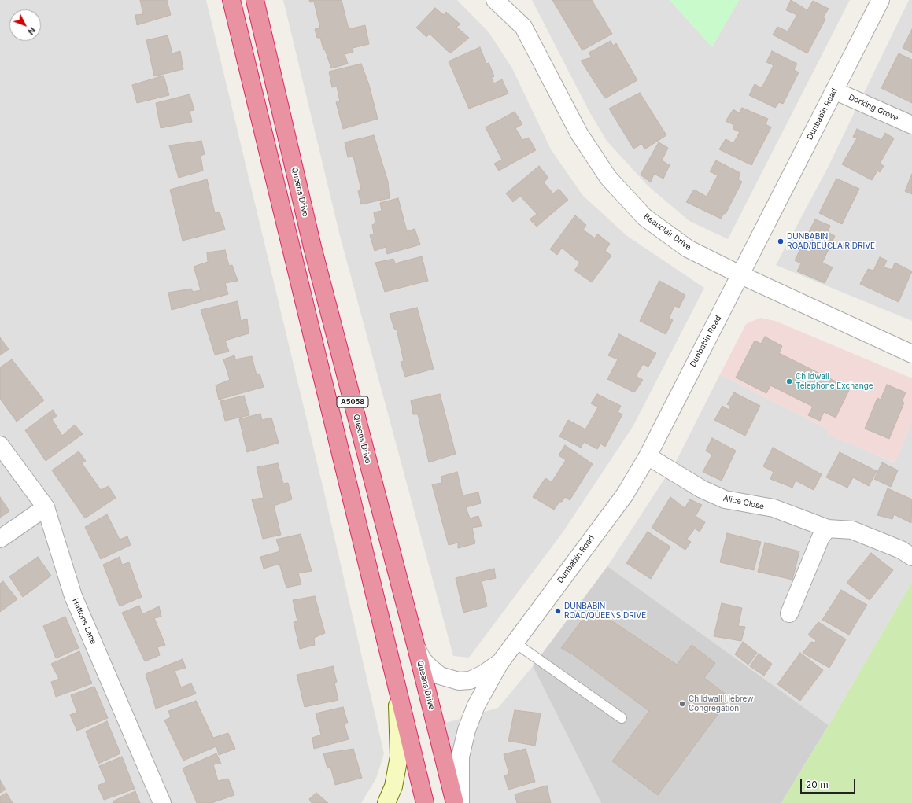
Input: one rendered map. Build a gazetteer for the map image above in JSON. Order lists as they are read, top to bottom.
{
  "streets": {
    "highway": ["Queens Drive", "A5058"],
    "street": [
      "Dorking Grove",
      "Dunbabin Road",
      "Beauclair Drive",
      "Alice Close",
      "Hattons Lane"
    ]
  },
  "crossings": [
    ["Dorking Grove", "Dunbabin Road"],
    ["Dunbabin Road", "Queens Drive"],
    ["Dunbabin Road", "Beauclair Drive"],
    ["Dunbabin Road", "Alice Close"]
  ],
  "places": [
    "DUNBABIN ROAD/BEUCLAIR DRIVE",
    "Childwall Telephone Exchange",
    "DUNBABIN ROAD/QUEENS DRIVE",
    "Childwall Hebrew Congregation"
  ],
  "scale_bar": "20 m",
  "north": "bottom right"
}
